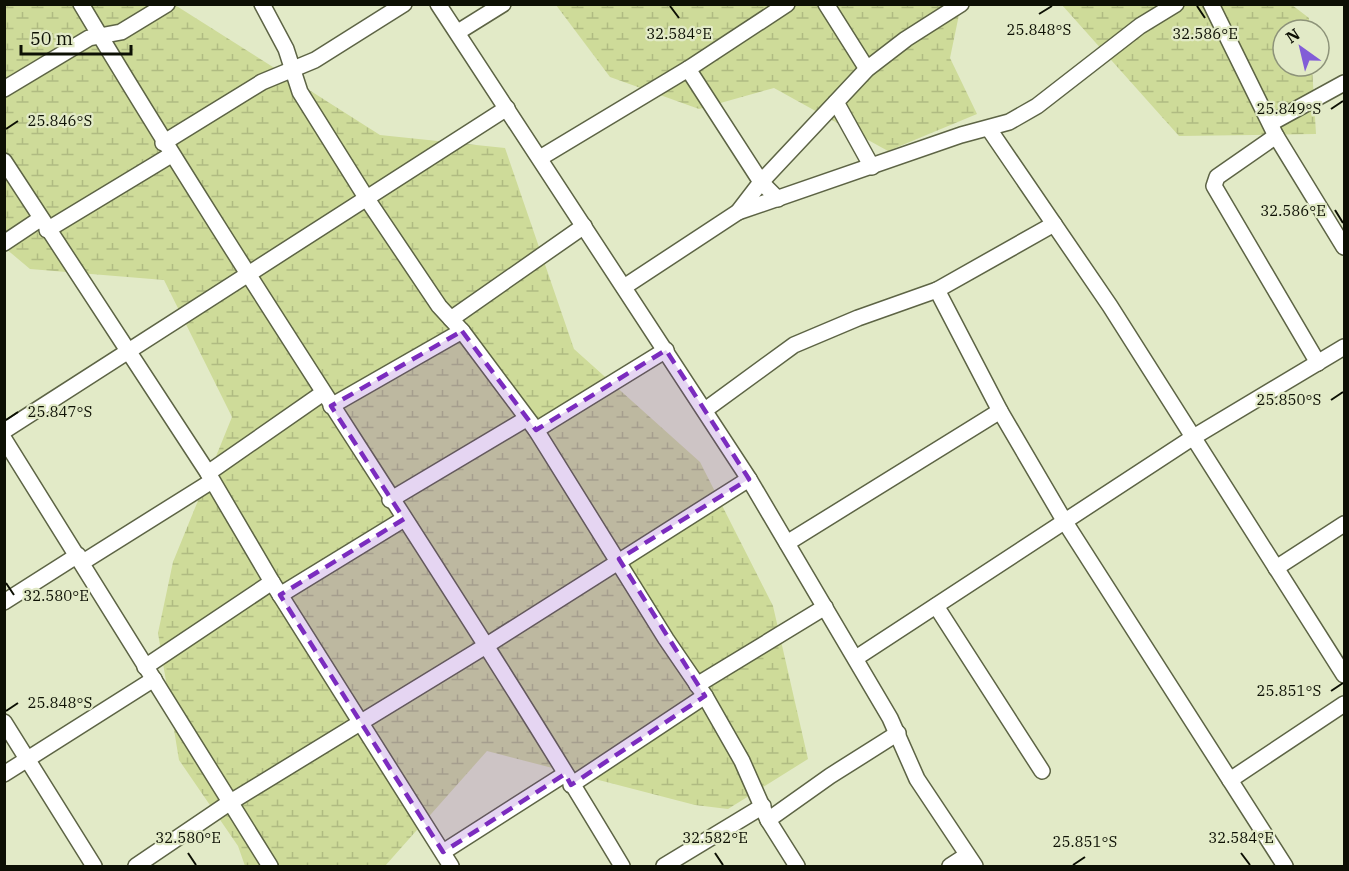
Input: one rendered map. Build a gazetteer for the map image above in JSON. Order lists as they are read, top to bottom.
{
  "scale_bar": "50 m",
  "north": "top left",
  "coordinates": [
    "25.848°S",
    "32.584°E",
    "32.586°E",
    "25.849°S",
    "25.846°S",
    "25.850°S",
    "25.847°S",
    "32.580°E",
    "25.851°S",
    "32.582°E"
  ]
}
